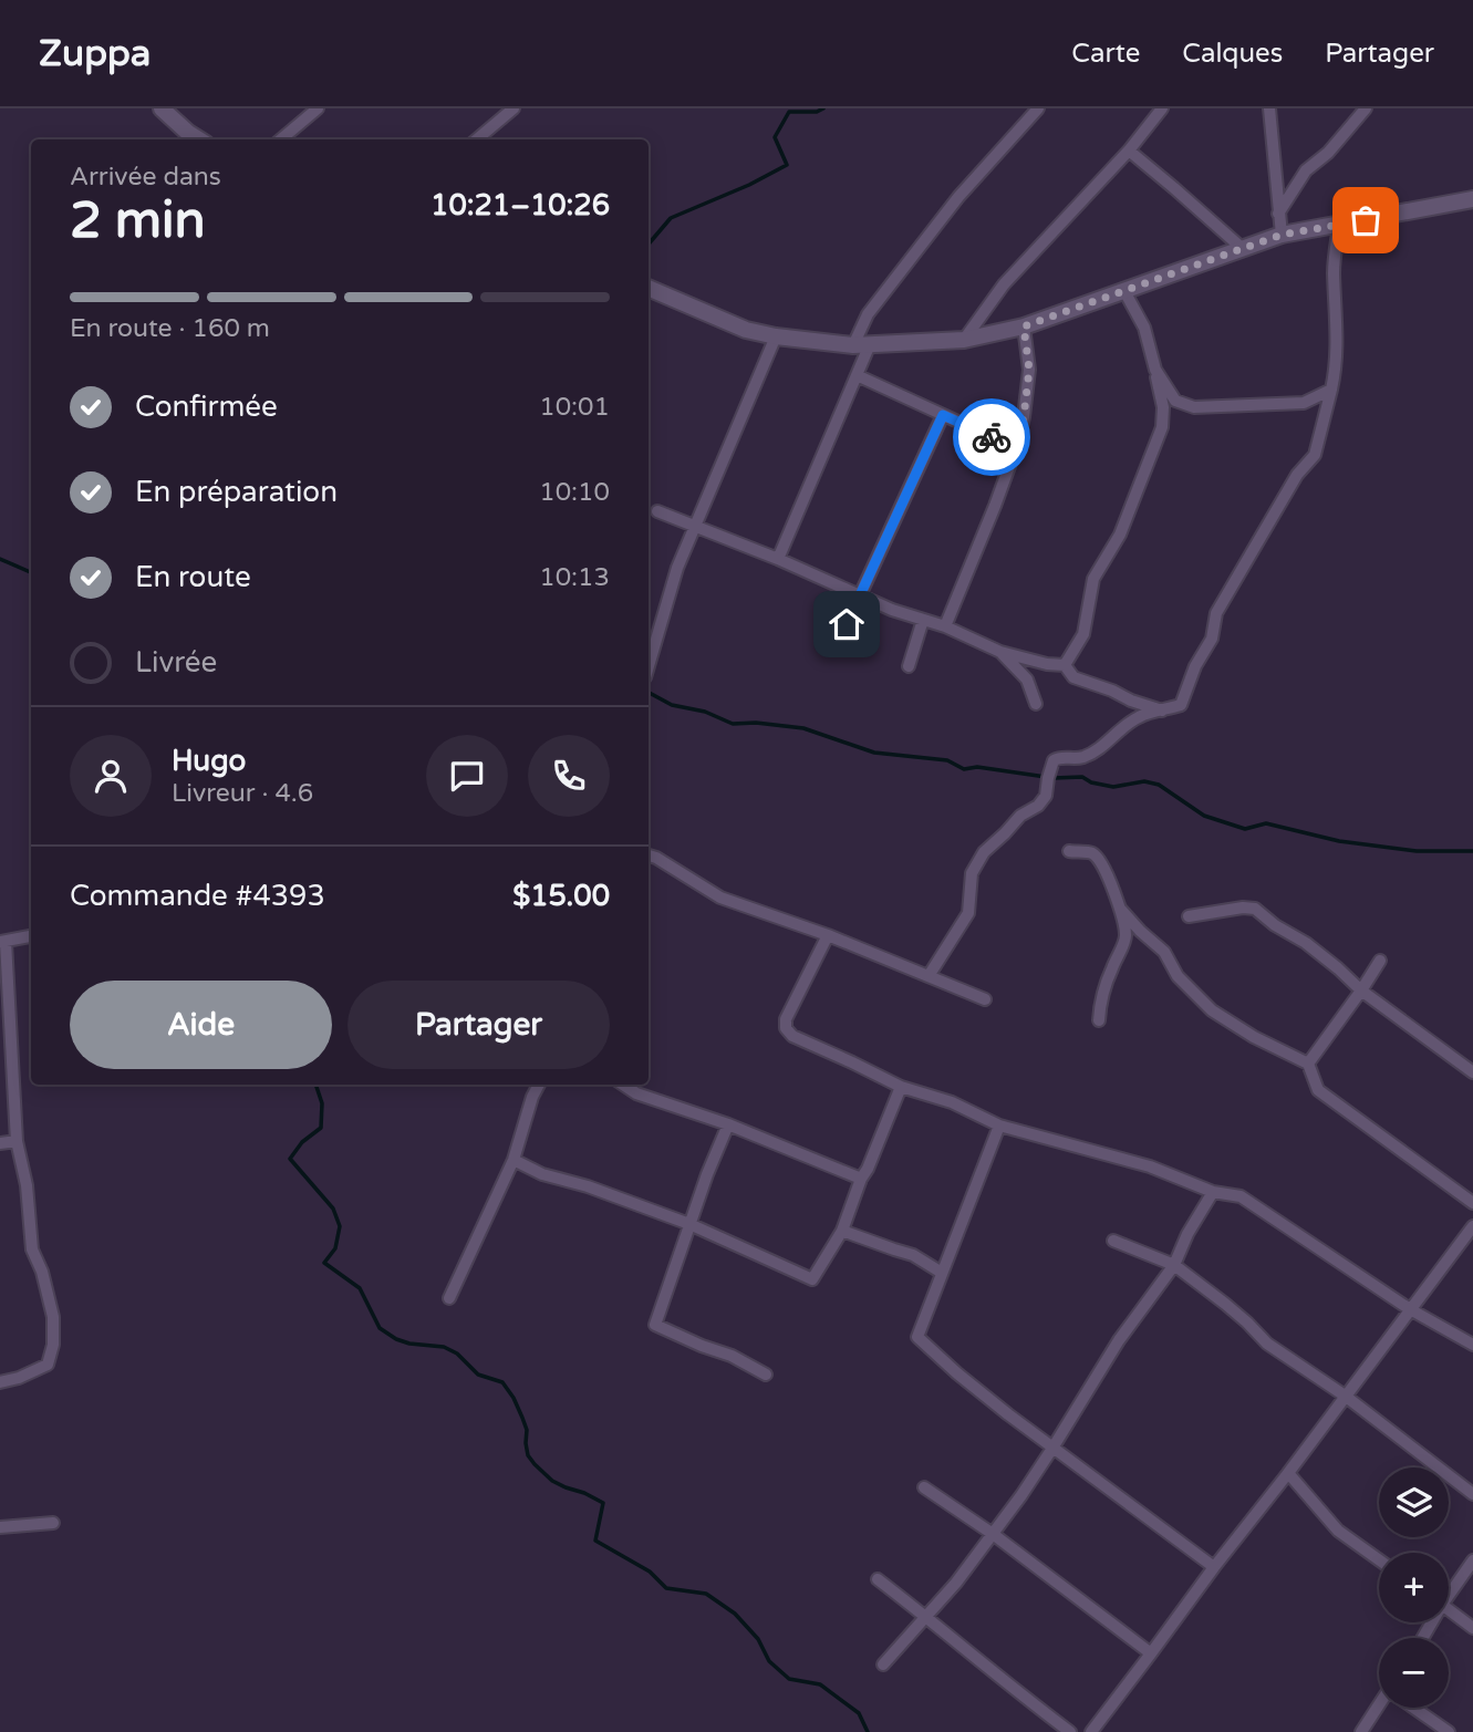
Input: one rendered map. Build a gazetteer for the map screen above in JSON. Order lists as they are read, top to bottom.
{
  "page": {
    "header": "Zuppa",
    "nav": ["Carte", "Calques", "Partager"],
    "heading": ["2 min", "Arrivée dans", "10:21–10:26"],
    "panel": [
      "Hugo",
      "Livreur · 4.6",
      "Commande #4393",
      "$15.00"
    ],
    "bar": "En route · 160 m",
    "list": [
      ["Confirmée", "10:01"],
      ["En préparation", "10:10"],
      ["En route", "10:13"],
      "Livrée"
    ],
    "buttons": ["Aide", "Partager"],
    "map_buttons": ["+", "−"]
  }
}
